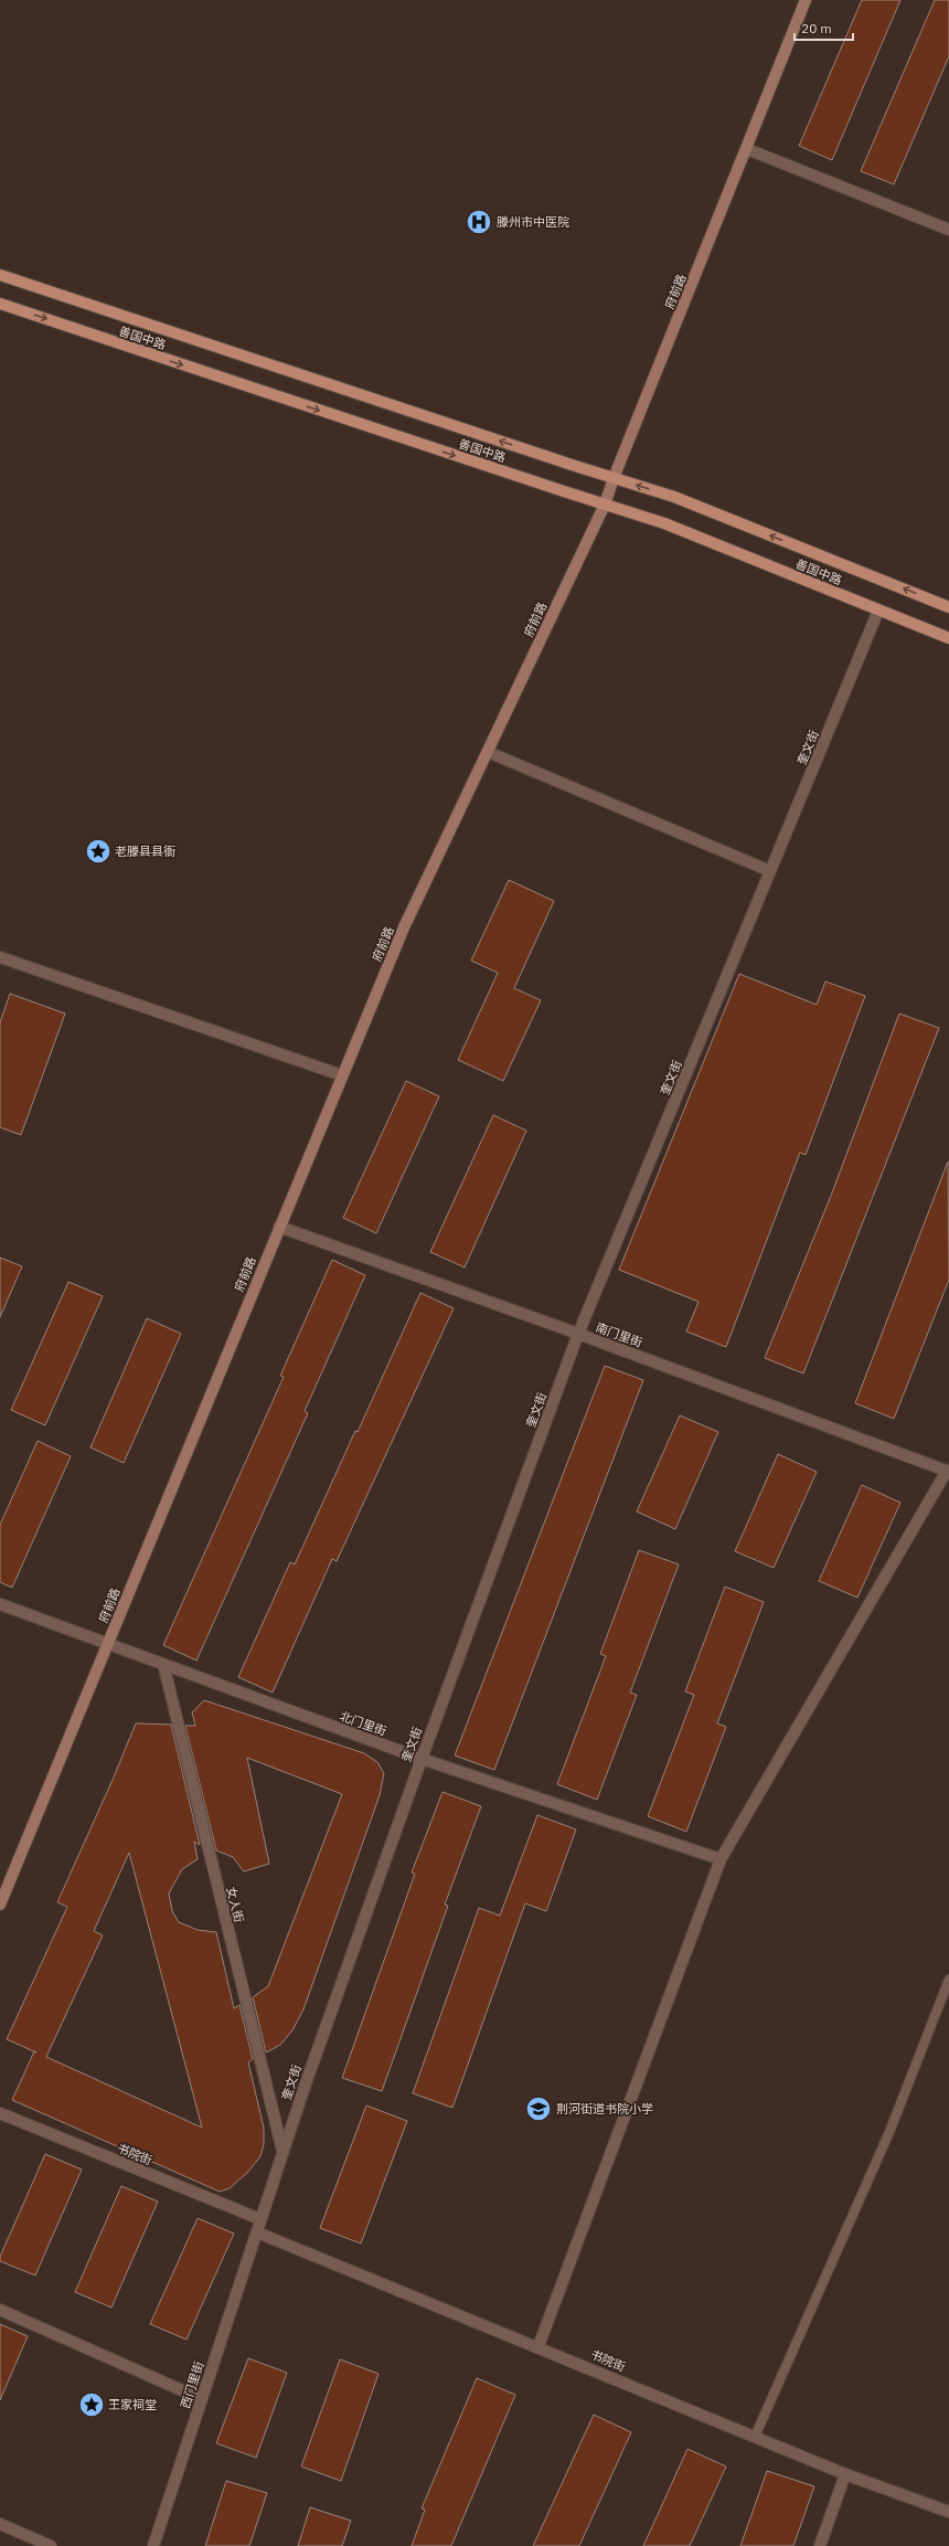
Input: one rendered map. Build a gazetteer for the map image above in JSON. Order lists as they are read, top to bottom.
{
  "streets": {
    "main road": ["府前路", "善国中路"],
    "street": [
      "奎文街",
      "南门里街",
      "北门里街",
      "女人街",
      "书院街",
      "西门里街"
    ]
  },
  "crossings": [
    ["府前路", "善国中路"],
    ["府前路", "南门里街"],
    ["府前路", "北门里街"],
    ["善国中路", "奎文街"],
    ["奎文街", "南门里街"],
    ["奎文街", "北门里街"],
    ["奎文街", "女人街"],
    ["奎文街", "书院街"],
    ["奎文街", "西门里街"],
    ["北门里街", "女人街"],
    ["书院街", "西门里街"]
  ],
  "places": {
    "hospital": ["滕州市中医院"],
    "place": ["老滕县县衙", "王家祠堂"],
    "school or university": ["荆河街道书院小学"]
  },
  "scale_bar": "20 m"
}
